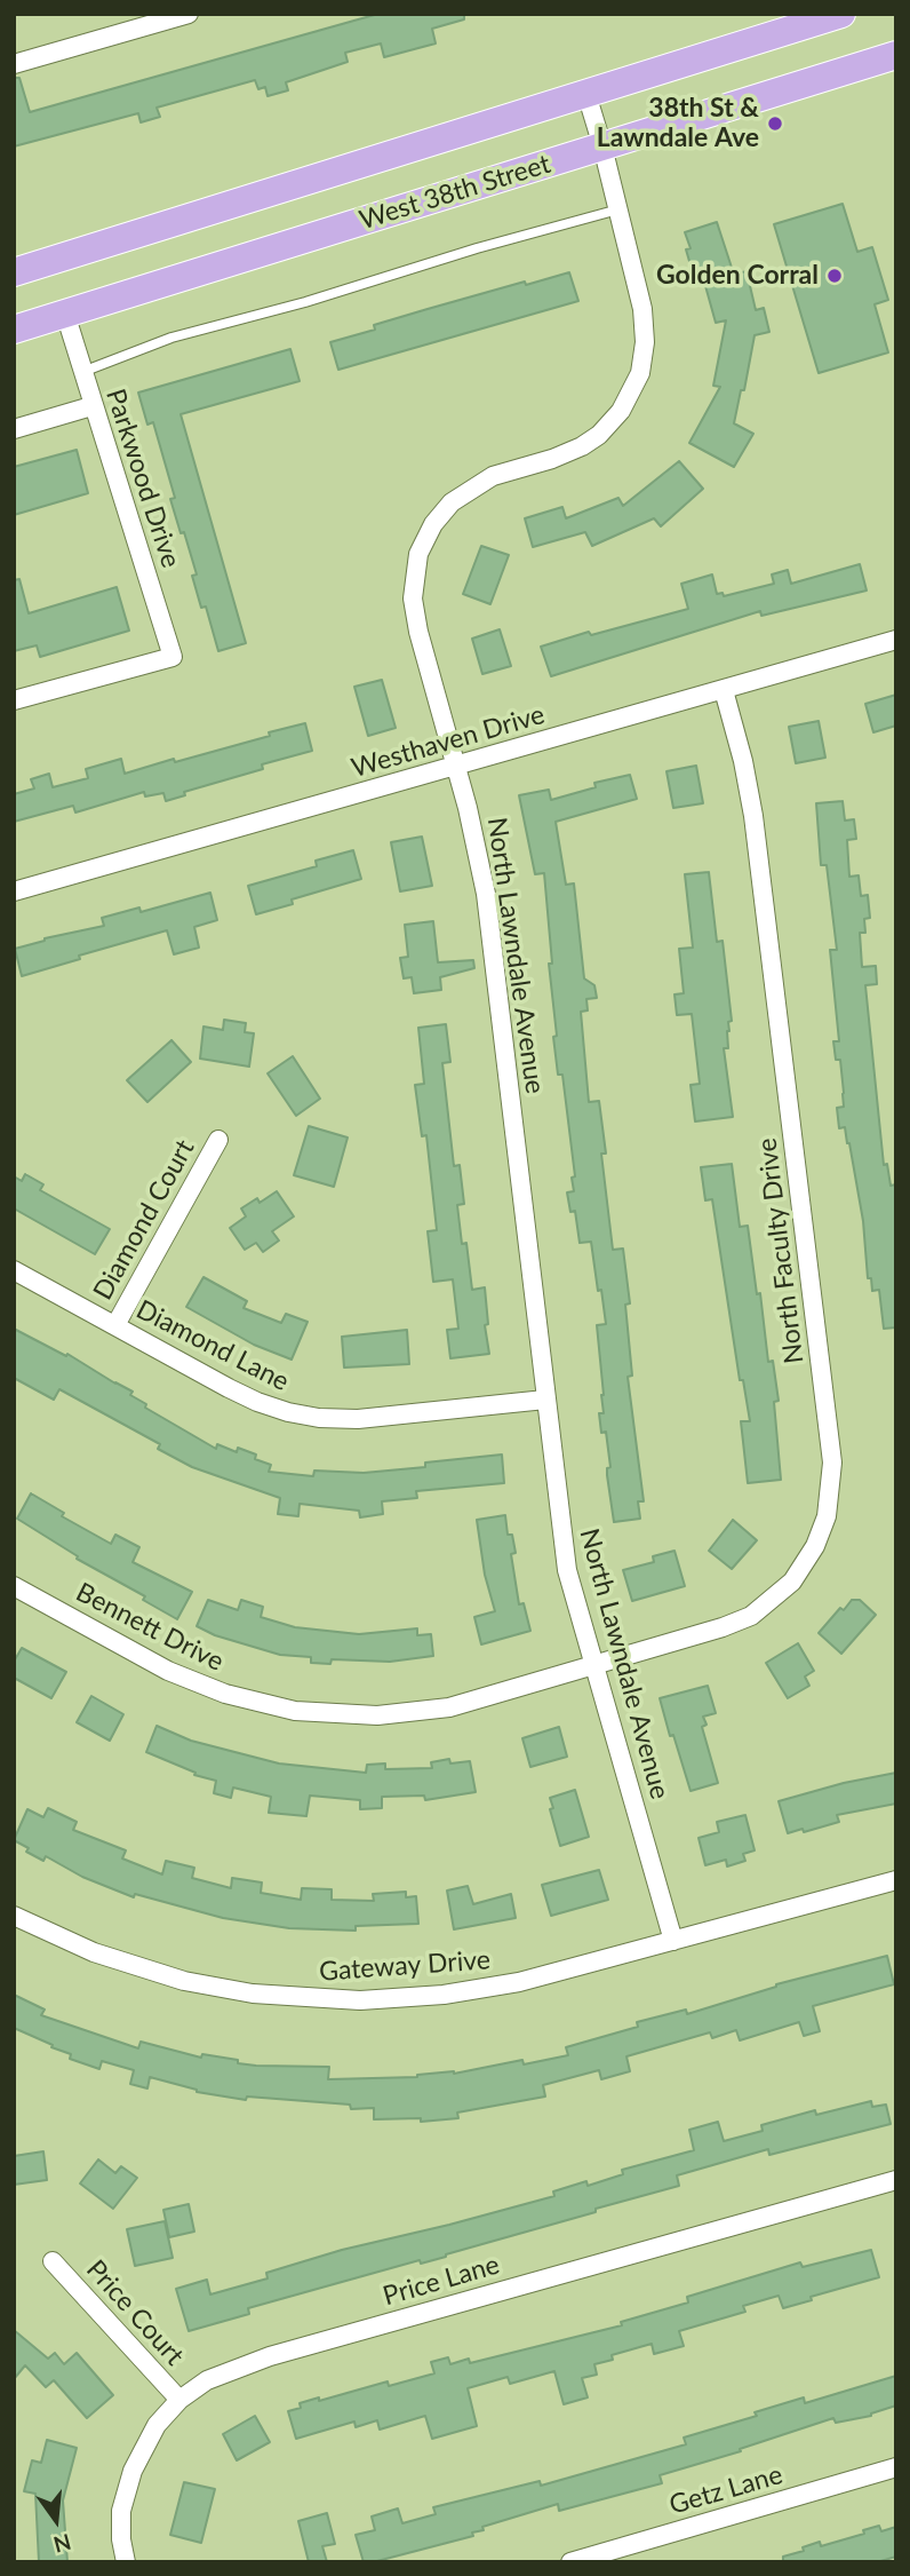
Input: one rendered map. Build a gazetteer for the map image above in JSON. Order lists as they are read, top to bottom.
{
  "streets": {
    "main road": ["West 38th Street"],
    "street": [
      "Parkwood Drive",
      "Westhaven Drive",
      "North Lawndale Avenue",
      "Diamond Court",
      "North Faculty Drive",
      "Diamond Lane",
      "Bennett Drive",
      "Gateway Drive",
      "Price Lane",
      "Price Court",
      "Getz Lane"
    ]
  },
  "crossings": [
    ["West 38th Street", "Parkwood Drive"],
    ["West 38th Street", "North Lawndale Avenue"],
    ["Westhaven Drive", "North Lawndale Avenue"],
    ["Westhaven Drive", "North Faculty Drive"],
    ["North Lawndale Avenue", "North Faculty Drive"],
    ["North Lawndale Avenue", "Diamond Lane"],
    ["North Lawndale Avenue", "Bennett Drive"],
    ["North Lawndale Avenue", "Gateway Drive"],
    ["Diamond Court", "Diamond Lane"],
    ["North Faculty Drive", "Bennett Drive"],
    ["Price Lane", "Price Court"]
  ],
  "places": ["38th St & Lawndale Ave", "Golden Corral"],
  "north": "bottom"
}
